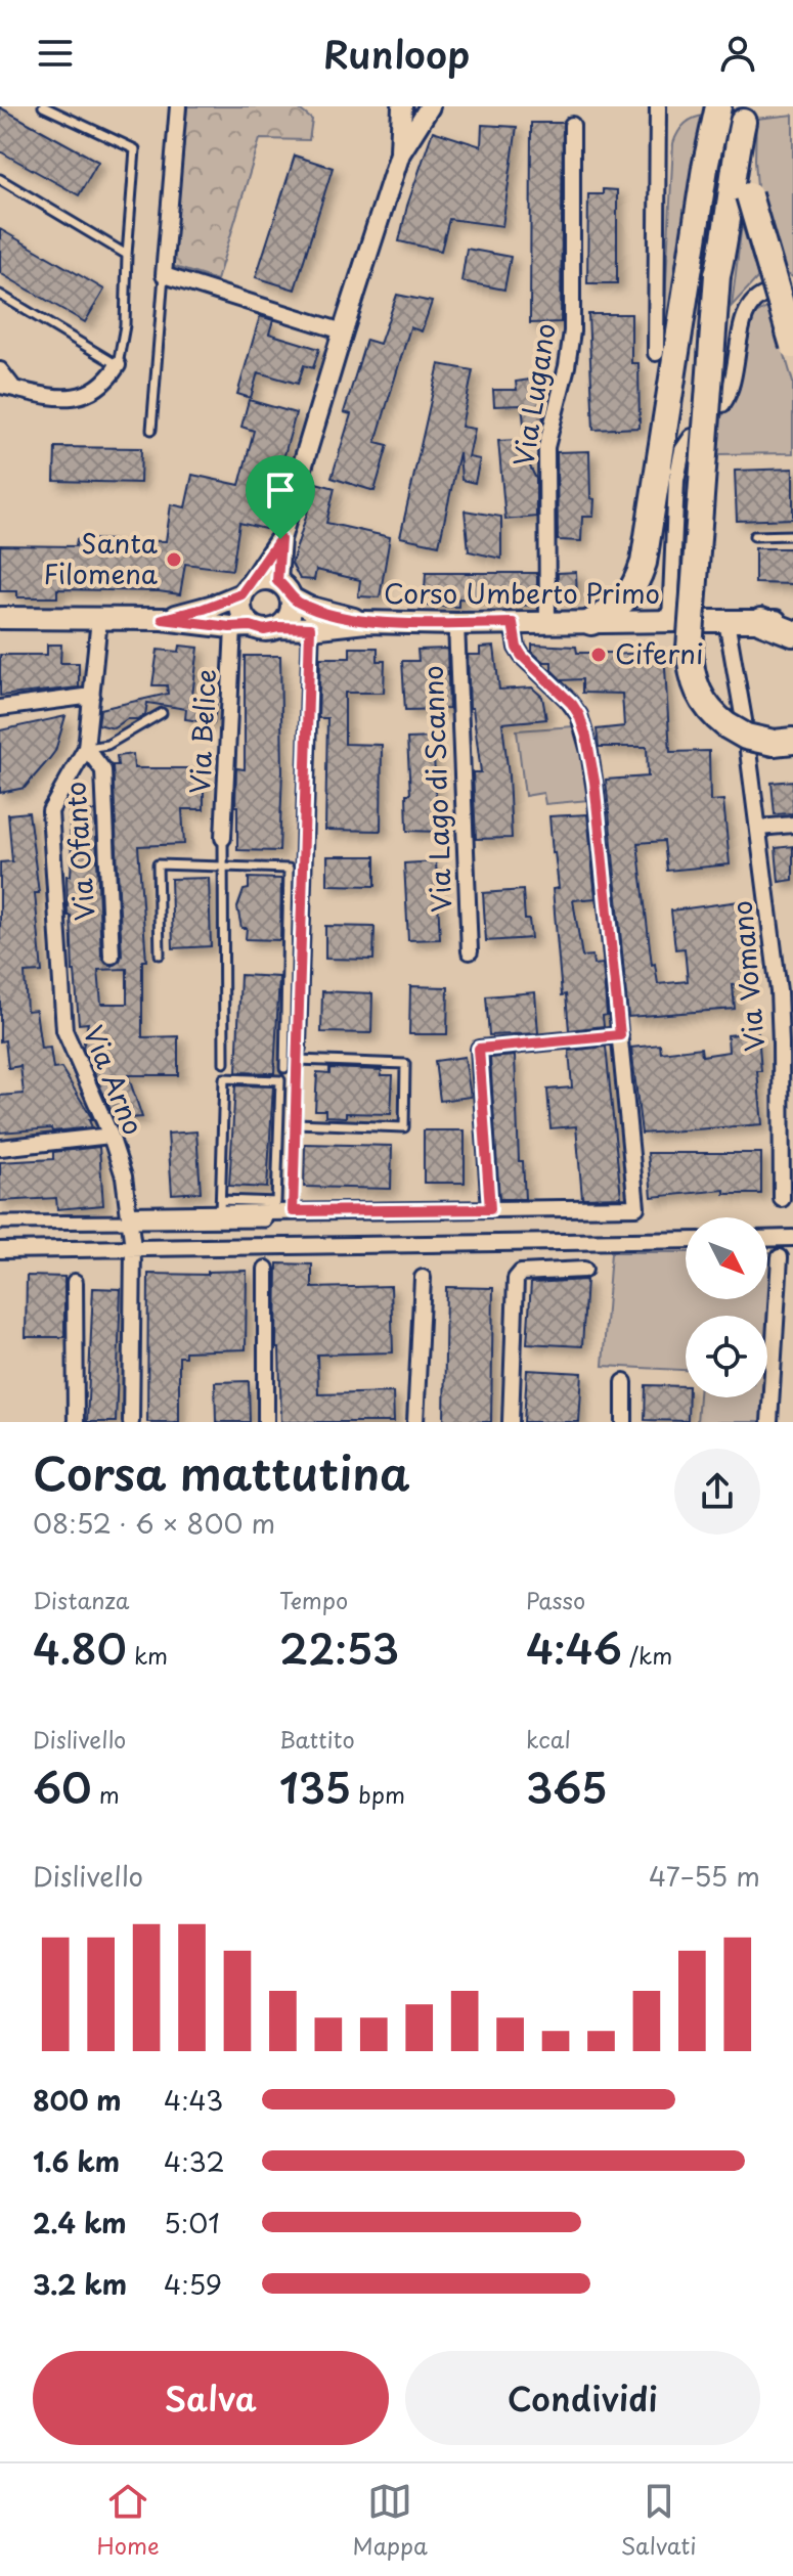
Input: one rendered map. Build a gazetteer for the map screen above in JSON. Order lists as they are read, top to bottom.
{
  "streets": {
    "main road": ["Corso Umberto Primo"],
    "street": [
      "Via Lugano",
      "Via Belice",
      "Via Lago di Scanno",
      "Via Ofanto",
      "Via Vomano",
      "Via Arno"
    ]
  },
  "crossings": [
    ["Via Lugano", "Corso Umberto Primo"],
    ["Corso Umberto Primo", "Via Belice"],
    ["Corso Umberto Primo", "Via Lago di Scanno"],
    ["Via Ofanto", "Via Arno"]
  ],
  "places": ["Santa Filomena", "Ciferni"],
  "north": "bottom right",
  "page": {
    "header": "Runloop",
    "heading": ["Corsa mattutina", "08:52 · 6 × 800 m"],
    "stats": [
      ["Distanza", "4.80 km"],
      ["Tempo", "22:53"],
      ["Passo", "4:46 /km"],
      ["Dislivello", "60 m"],
      ["Battito", "135 bpm"],
      ["kcal", "365"]
    ],
    "chart": ["Dislivello", "47–55 m"],
    "list": [
      {
        "name": "800 m",
        "note": "4:43"
      },
      {
        "name": "1.6 km",
        "note": "4:32"
      },
      {
        "name": "2.4 km",
        "note": "5:01"
      },
      {
        "name": "3.2 km",
        "note": "4:59"
      }
    ],
    "buttons": ["Salva", "Condividi"],
    "tabs": ["Home", "Mappa", "Salvati"]
  }
}
